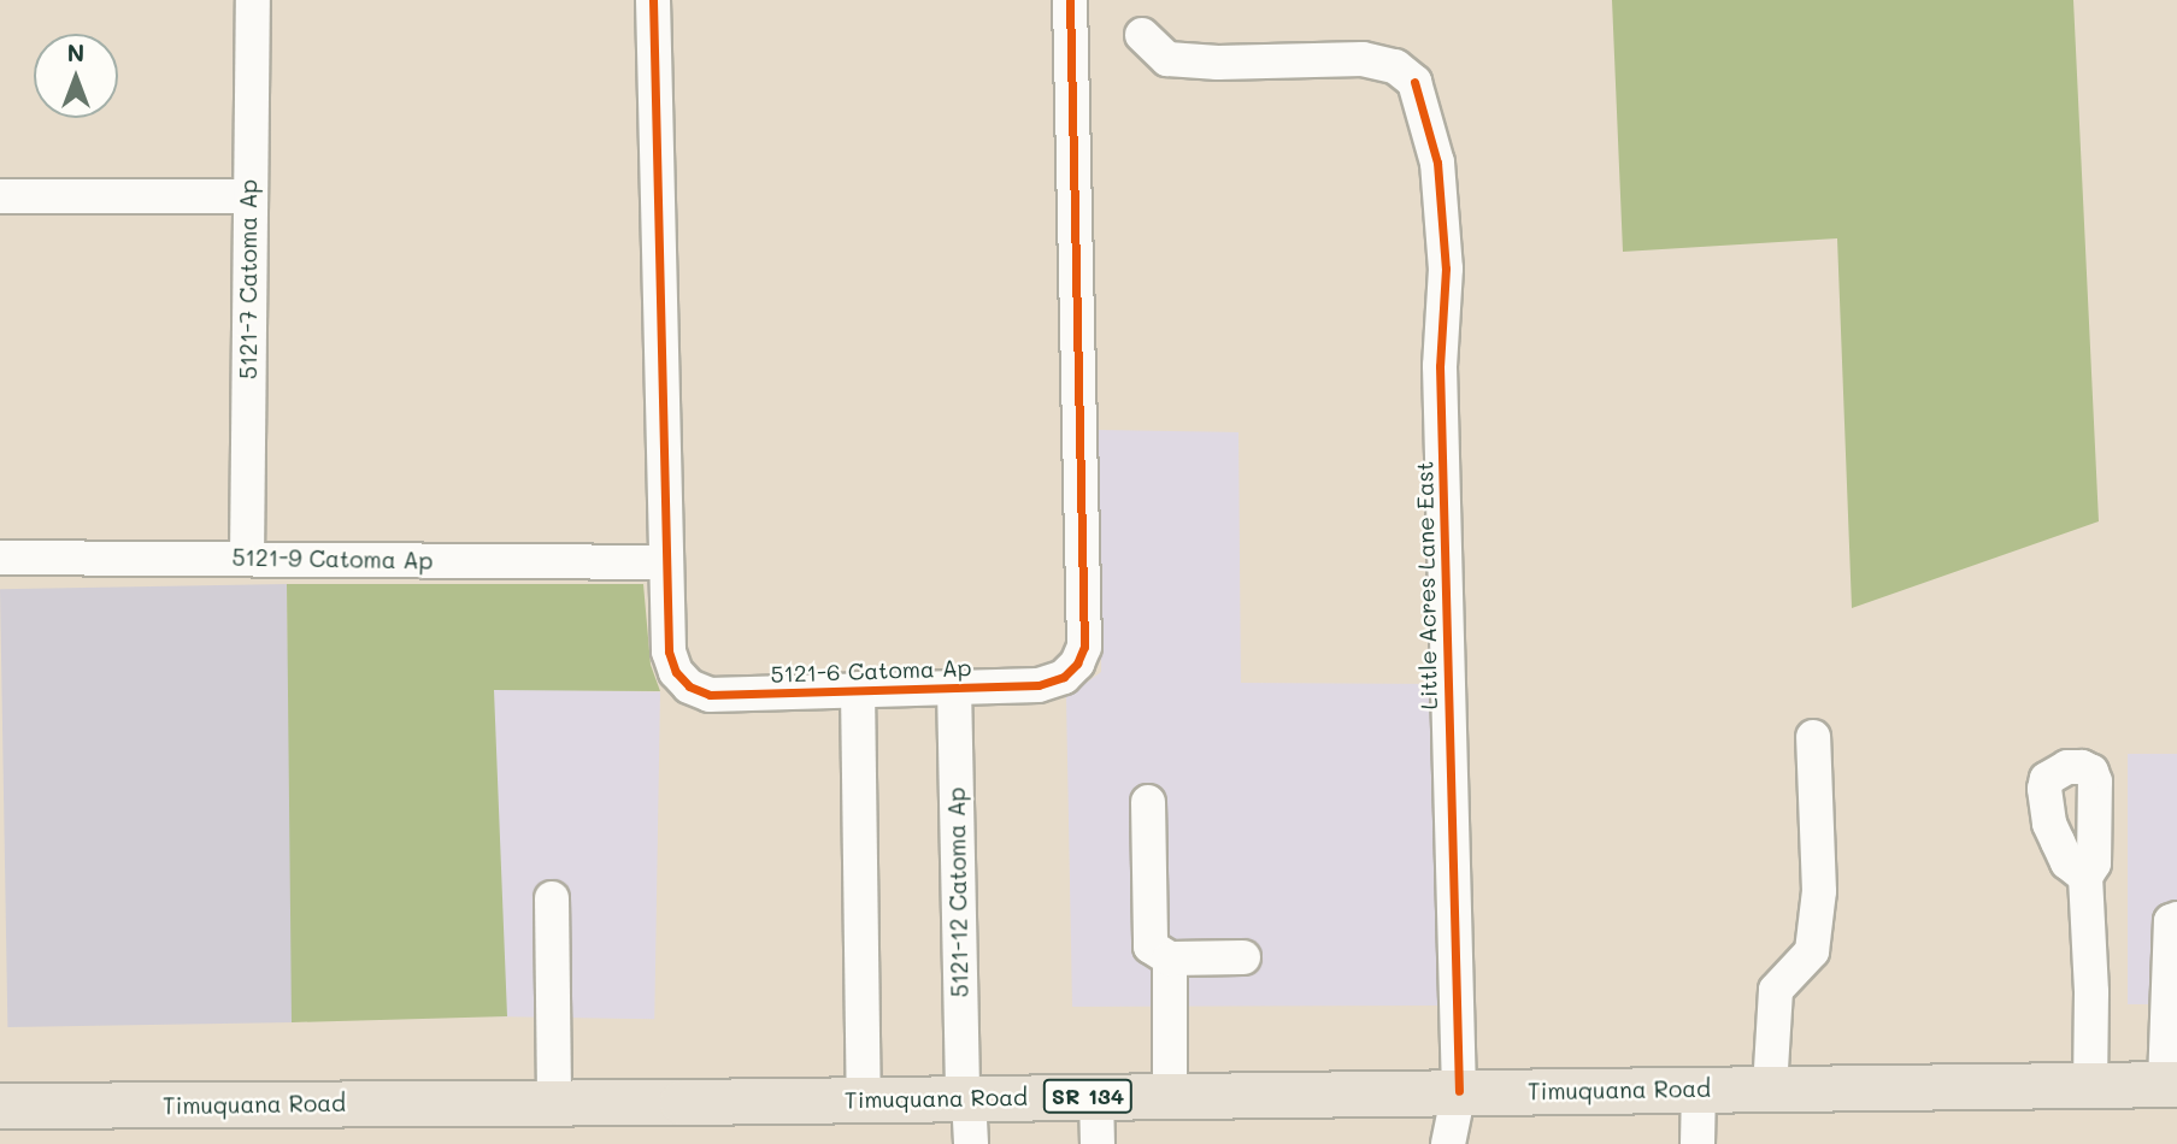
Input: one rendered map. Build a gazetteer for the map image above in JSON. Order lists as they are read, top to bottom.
{
  "streets": {
    "main road": ["Timuquana Road", "SR 134"],
    "street": [
      "5121-7 Catoma Ap",
      "5121-9 Catoma Ap",
      "Little Acres Lane East",
      "5121-6 Catoma Ap",
      "5121-12 Catoma Ap"
    ]
  },
  "crossings": [
    ["5121-7 Catoma Ap", "5121-9 Catoma Ap"],
    ["5121-9 Catoma Ap", "5121-6 Catoma Ap"],
    ["Little Acres Lane East", "Timuquana Road"],
    ["5121-6 Catoma Ap", "5121-12 Catoma Ap"],
    ["5121-12 Catoma Ap", "Timuquana Road"]
  ],
  "north": "top"
}
